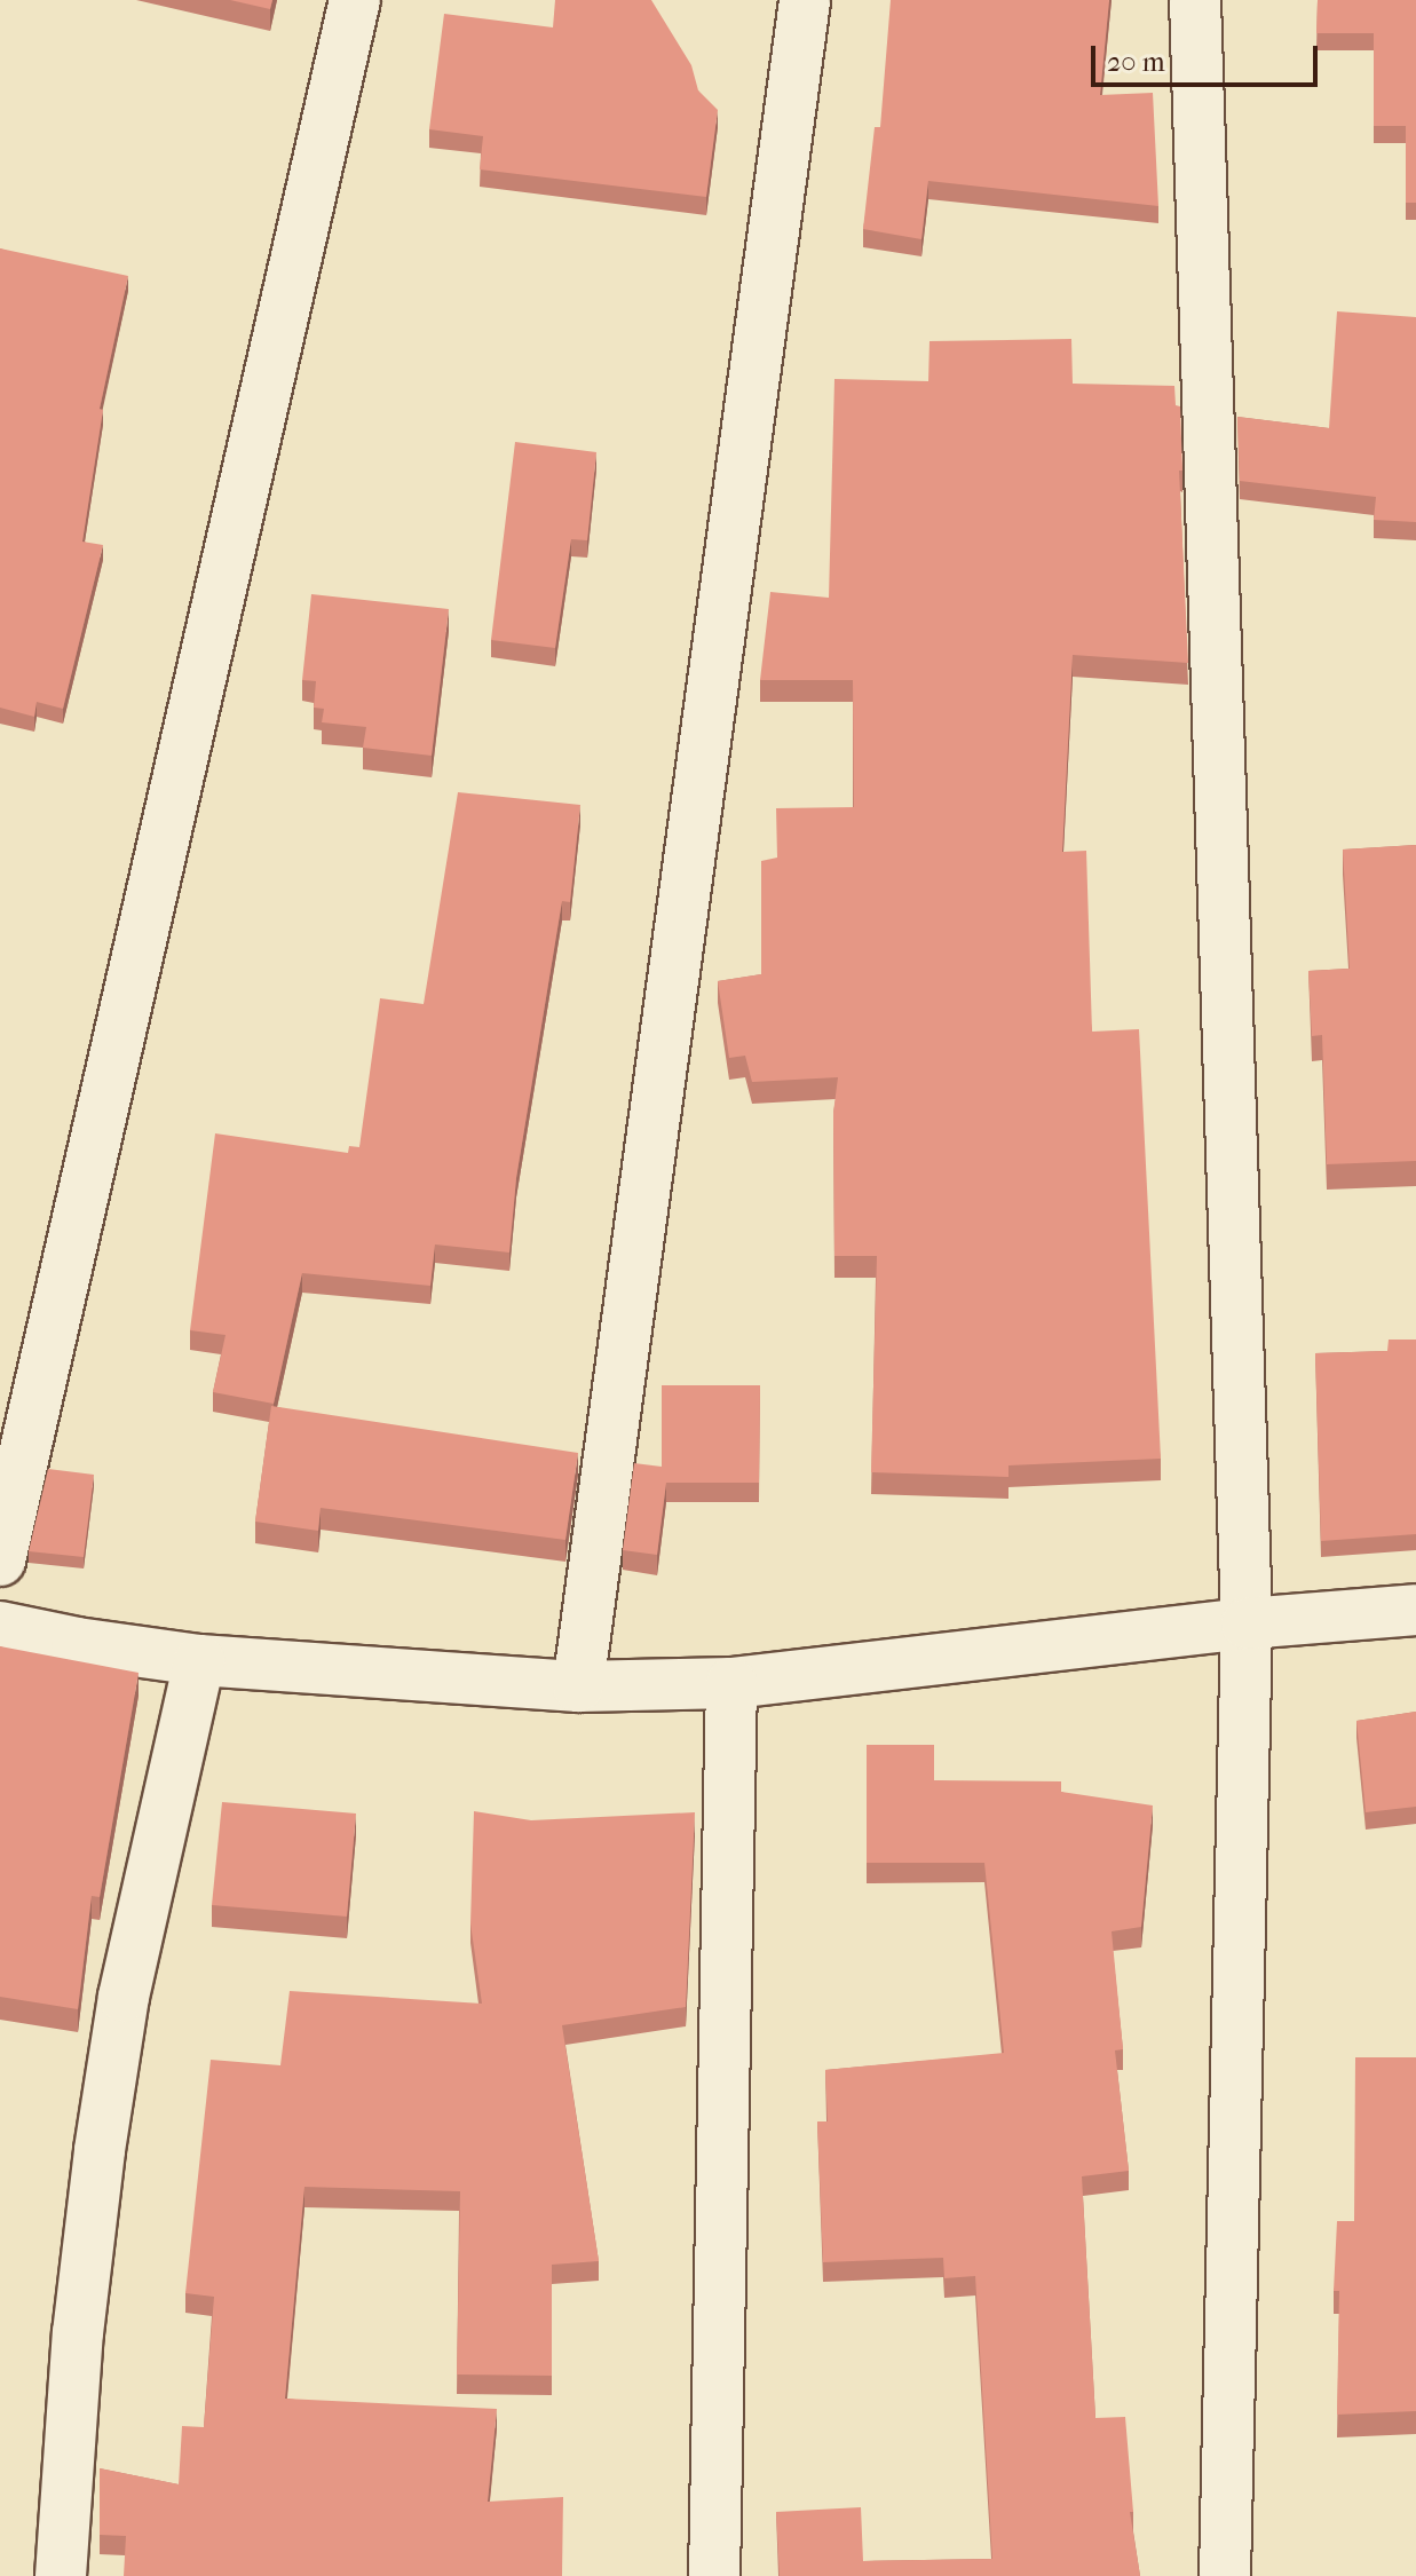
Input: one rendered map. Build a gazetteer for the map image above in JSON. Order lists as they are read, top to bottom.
{
  "scale_bar": "20 m"
}
